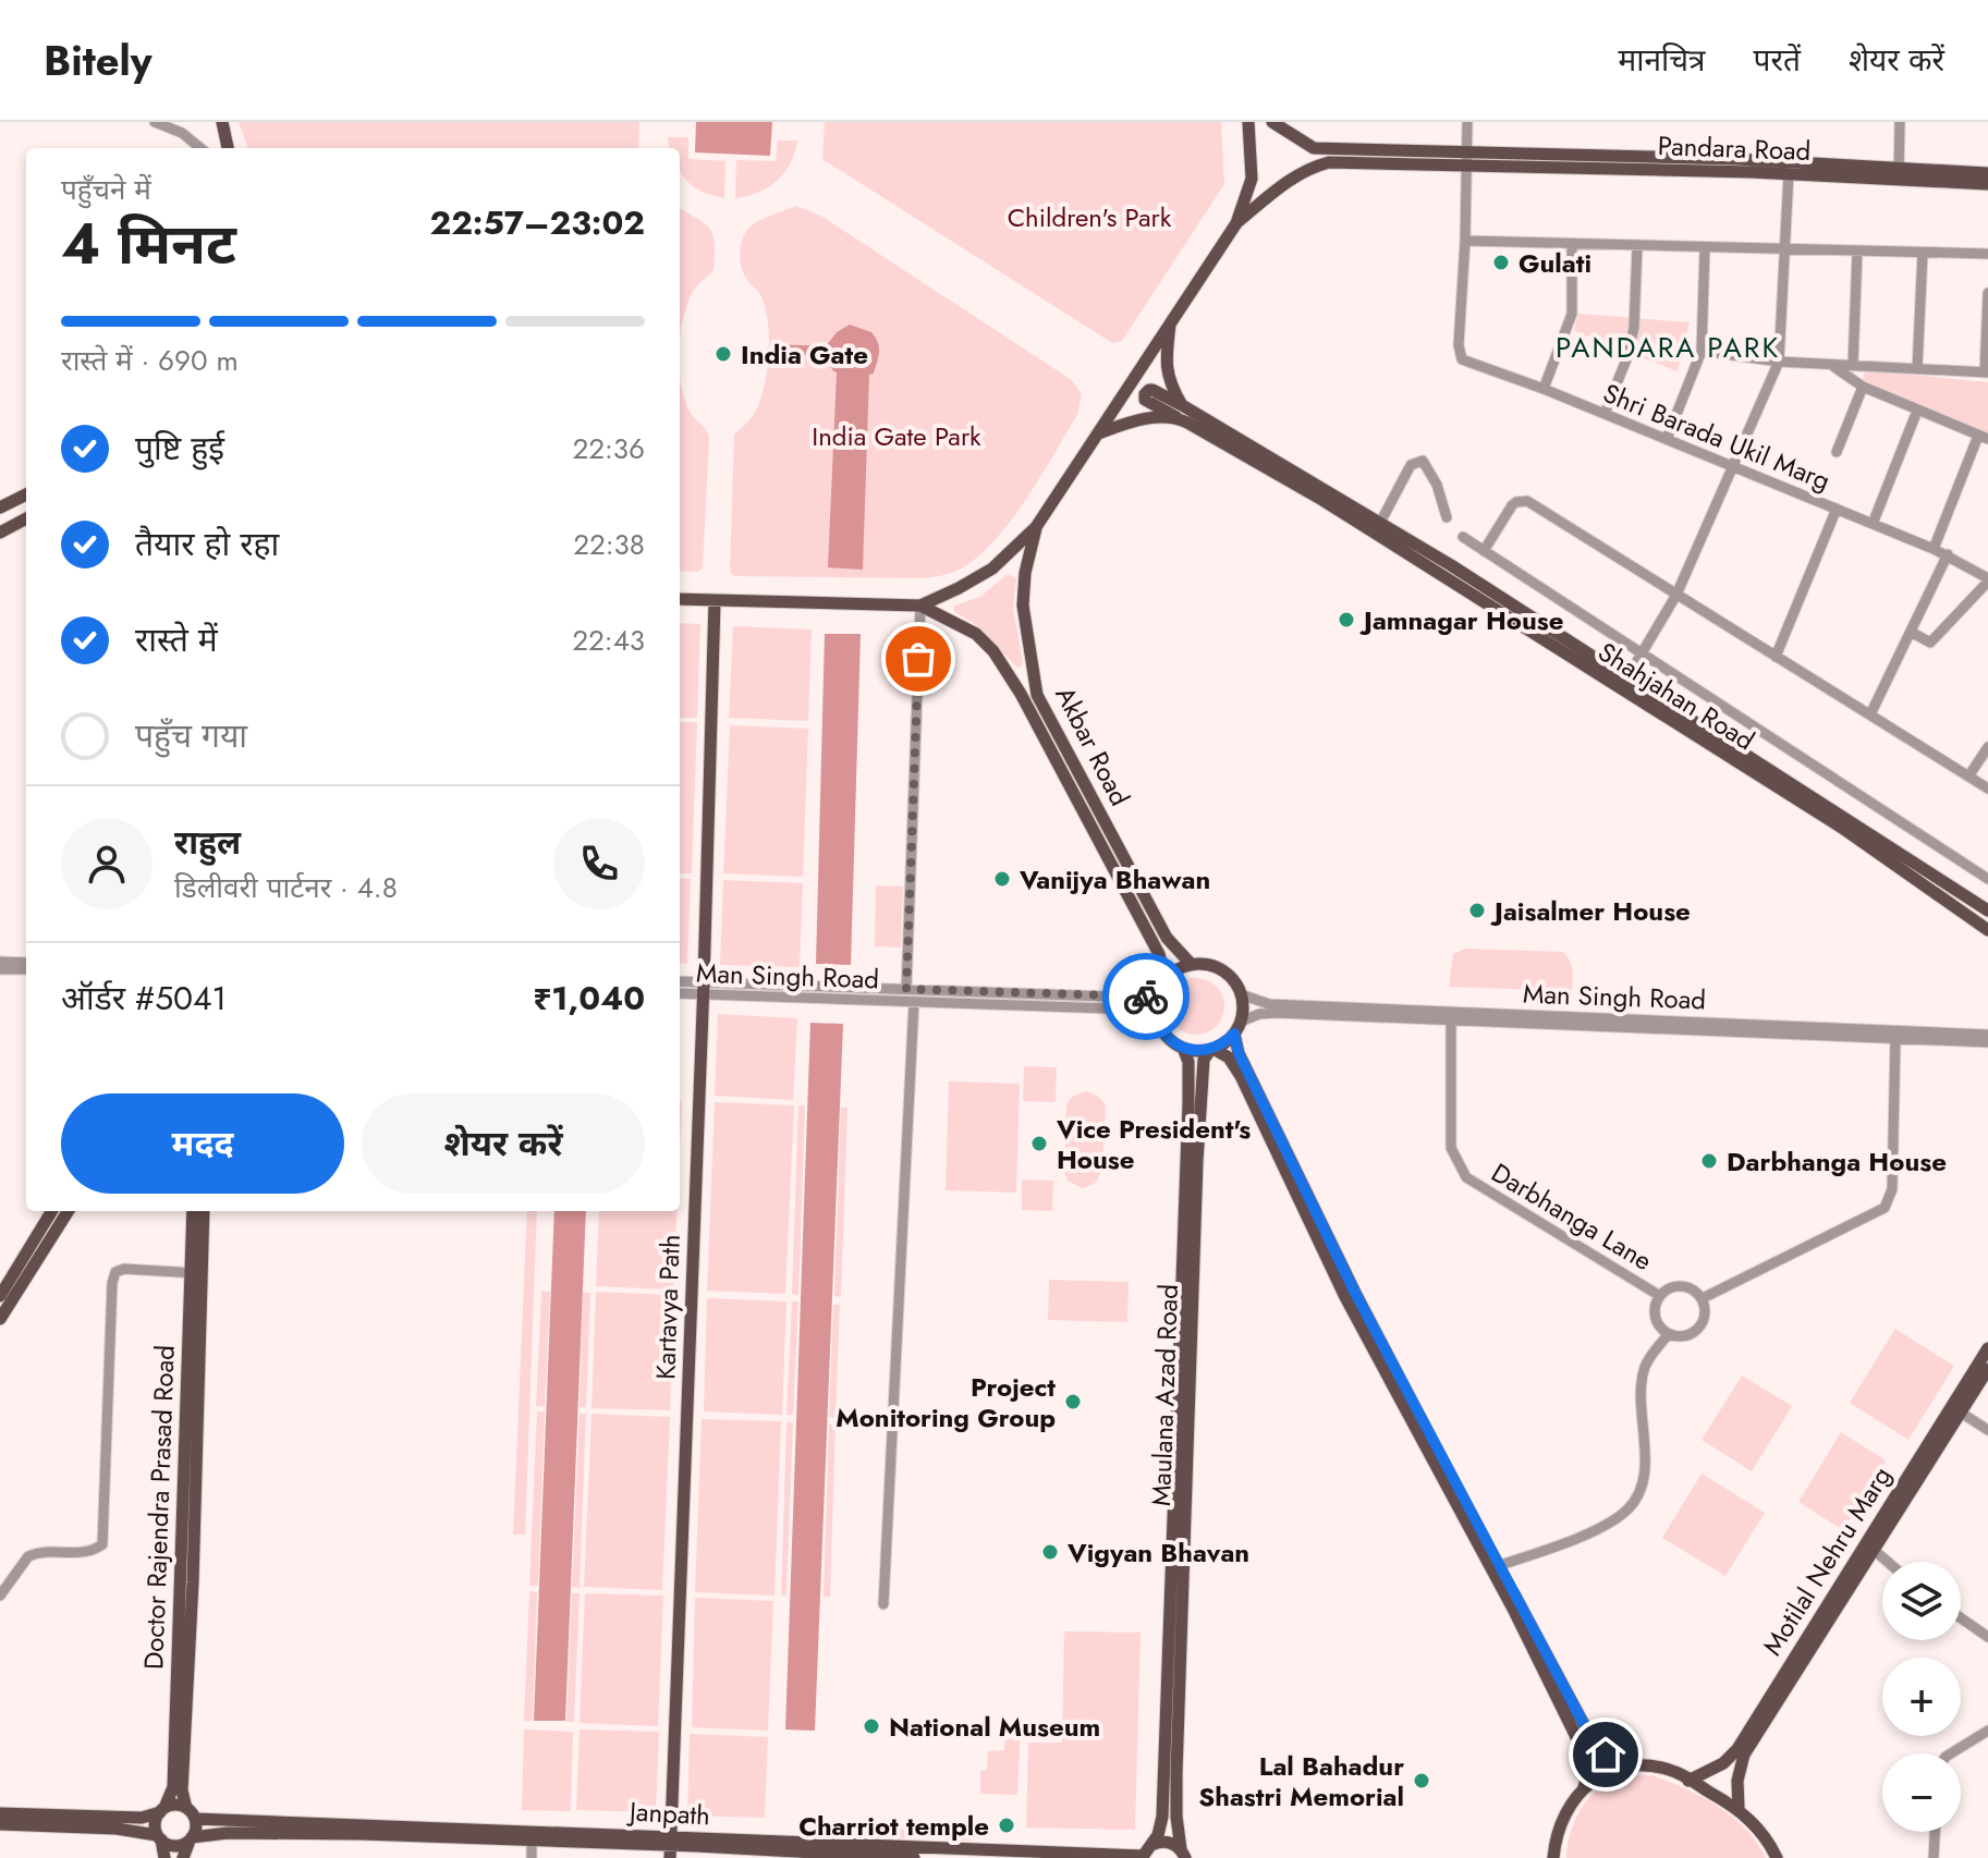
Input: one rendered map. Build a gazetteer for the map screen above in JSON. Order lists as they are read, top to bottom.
{
  "streets": {
    "main road": [
      "Pandara Road",
      "Shahjahan Road",
      "Akbar Road",
      "Kartavya Path",
      "Maulana Azad Road",
      "Doctor Rajendra Prasad Road",
      "Motilal Nehru Marg",
      "Janpath"
    ],
    "street": ["Shri Barada Ukil Marg", "Man Singh Road", "Darbhanga Lane"]
  },
  "crossings": [
    ["Pandara Road", "Shri Barada Ukil Marg"],
    ["Akbar Road", "Man Singh Road"],
    ["Akbar Road", "Maulana Azad Road"],
    ["Man Singh Road", "Darbhanga Lane"],
    ["Man Singh Road", "Kartavya Path"],
    ["Man Singh Road", "Maulana Azad Road"],
    ["Kartavya Path", "Janpath"],
    ["Doctor Rajendra Prasad Road", "Janpath"]
  ],
  "districts": ["PANDARA PARK"],
  "parks": ["Children's Park", "India Gate Park"],
  "places": [
    "Gulati",
    "India Gate",
    "Jamnagar House",
    "Vanijya Bhawan",
    "Jaisalmer House",
    "Vice President's House",
    "Darbhanga House",
    "Project Monitoring Group",
    "Vigyan Bhavan",
    "National Museum",
    "Lal Bahadur Shastri Memorial",
    "Charriot temple"
  ],
  "page": {
    "header": "Bitely",
    "nav": ["मानचित्र", "परतें", "शेयर करें"],
    "heading": ["4 मिनट", "पहुँचने में", "22:57–23:02"],
    "panel": [
      "राहुल",
      "डिलीवरी पार्टनर · 4.8",
      "ऑर्डर #5041",
      "₹1,040"
    ],
    "bar": "रास्ते में · 690 m",
    "list": [
      ["पुष्टि हुई", "22:36"],
      ["तैयार हो रहा", "22:38"],
      ["रास्ते में", "22:43"],
      "पहुँच गया"
    ],
    "buttons": ["मदद", "शेयर करें"],
    "map_buttons": ["+", "−"]
  }
}
